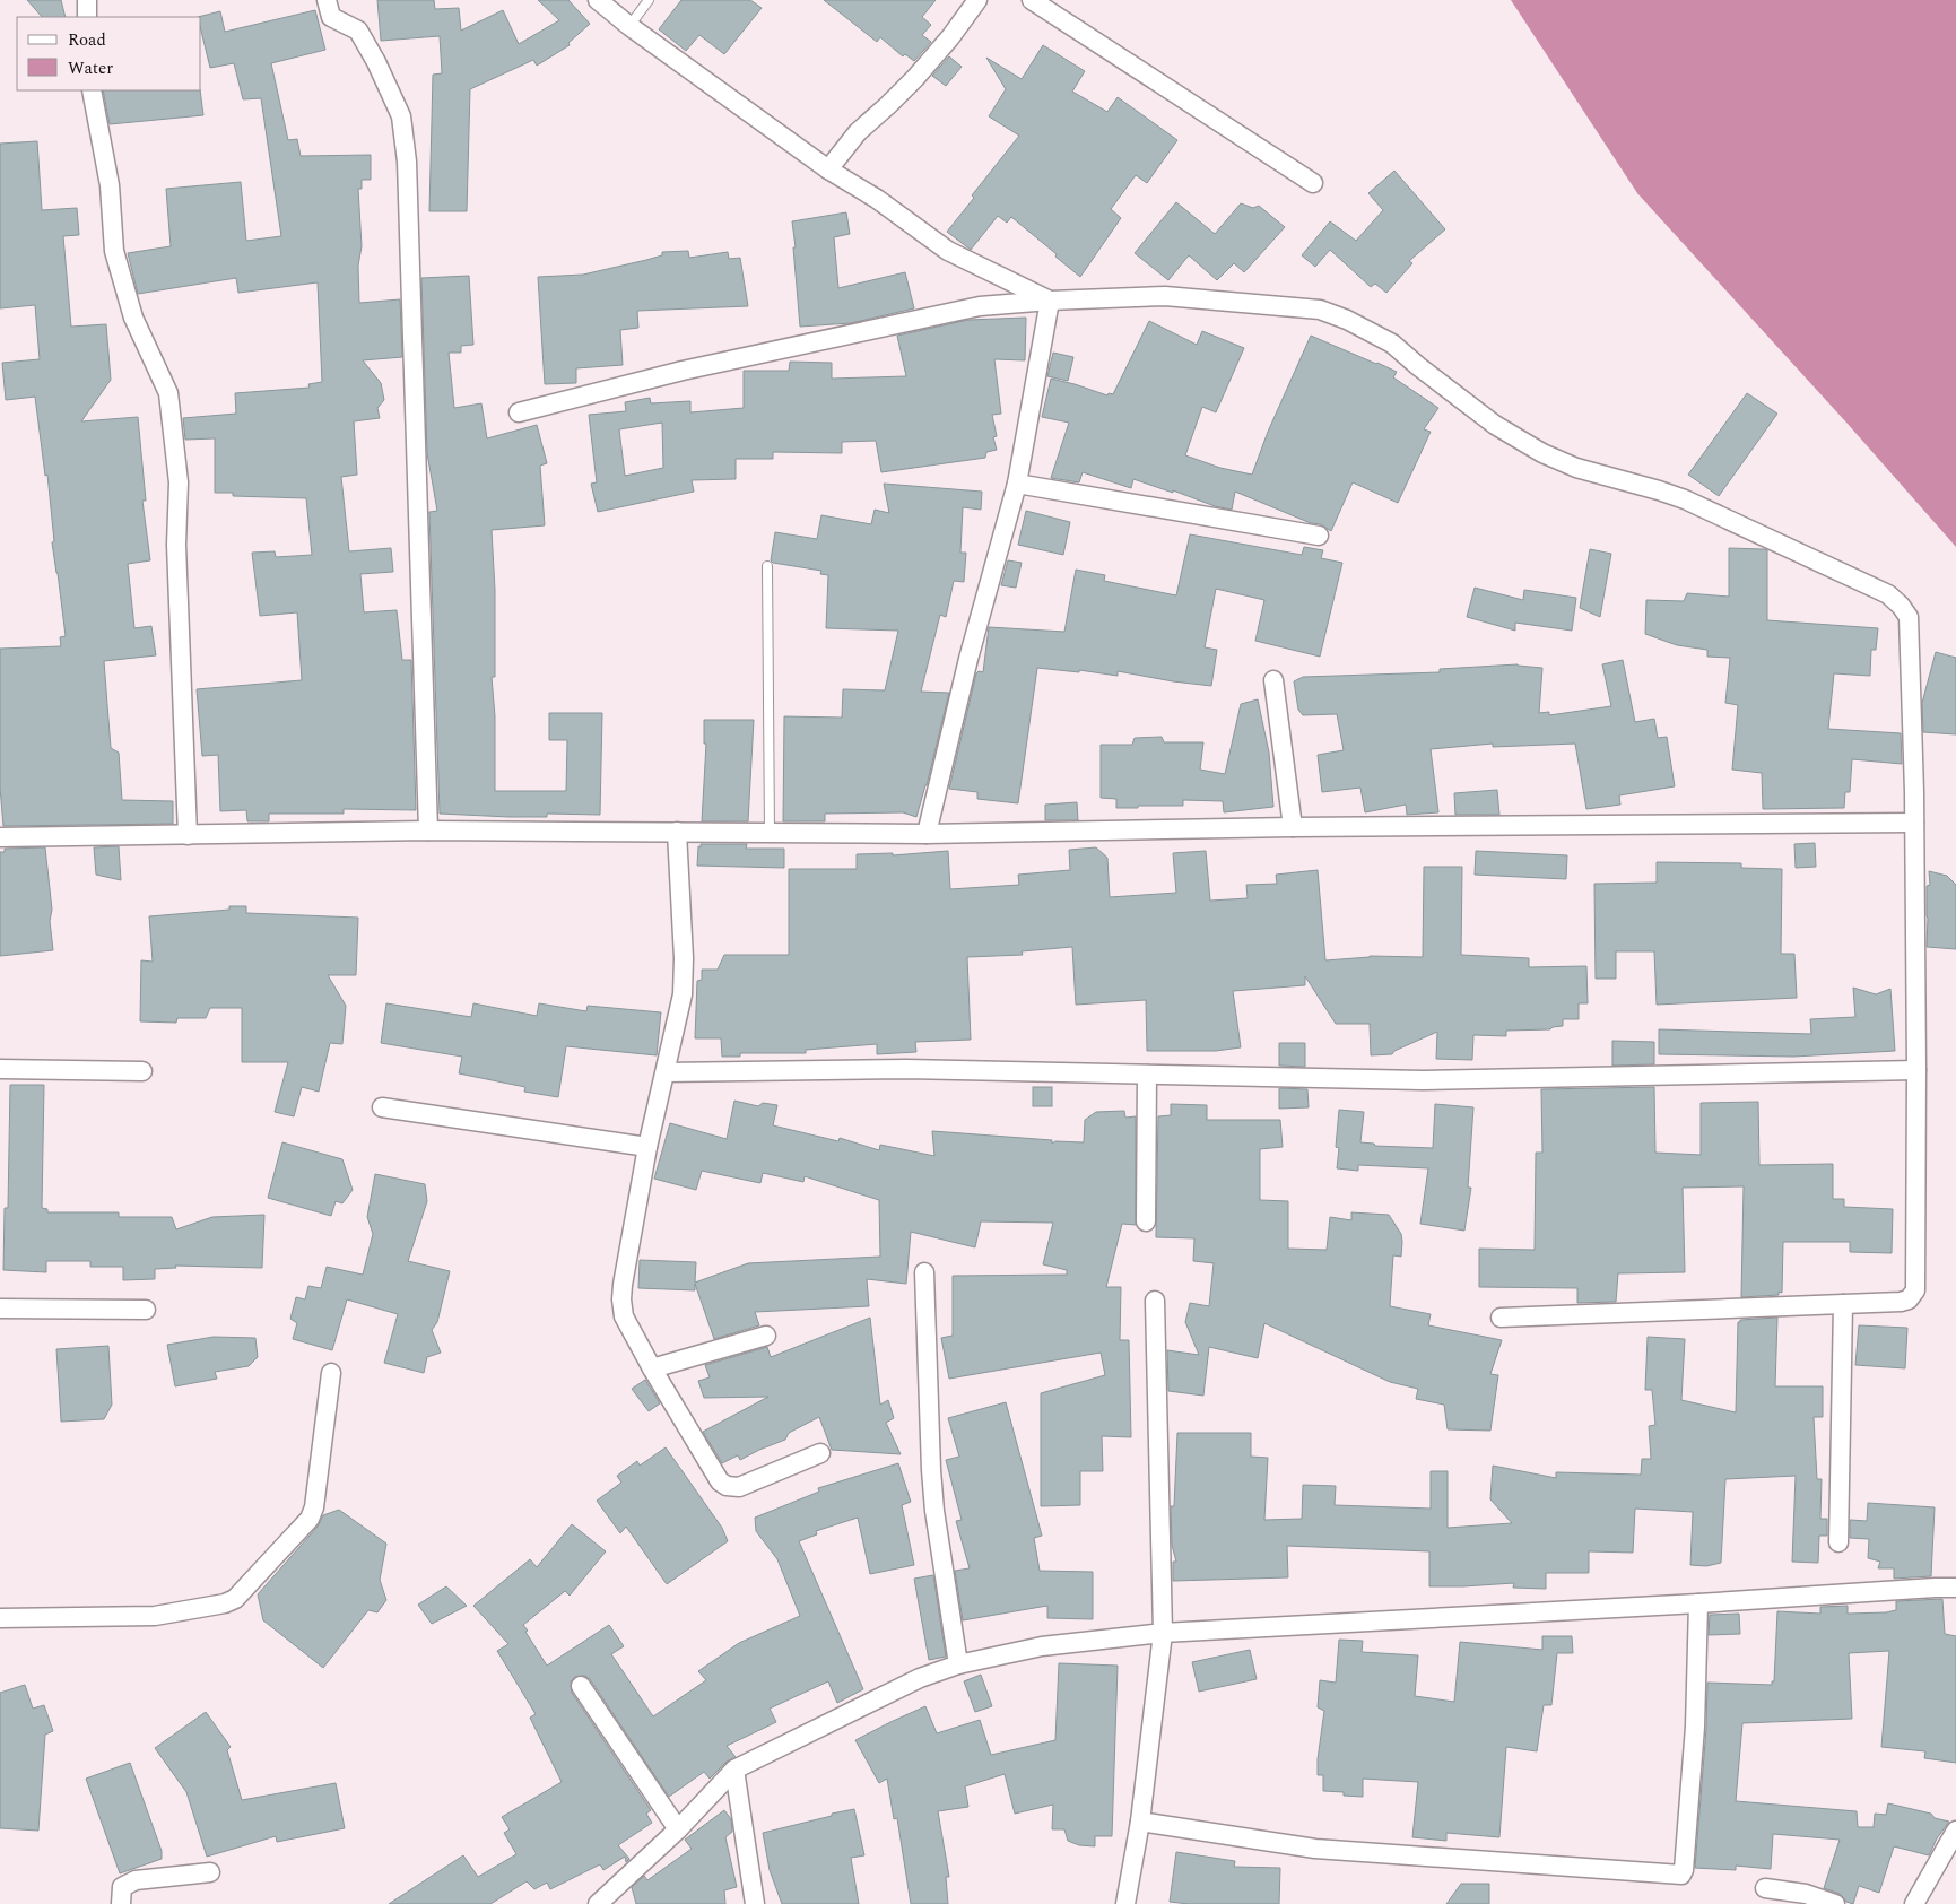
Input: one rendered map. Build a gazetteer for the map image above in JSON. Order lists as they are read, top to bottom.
{
  "legend": ["Road", "Water"]
}
